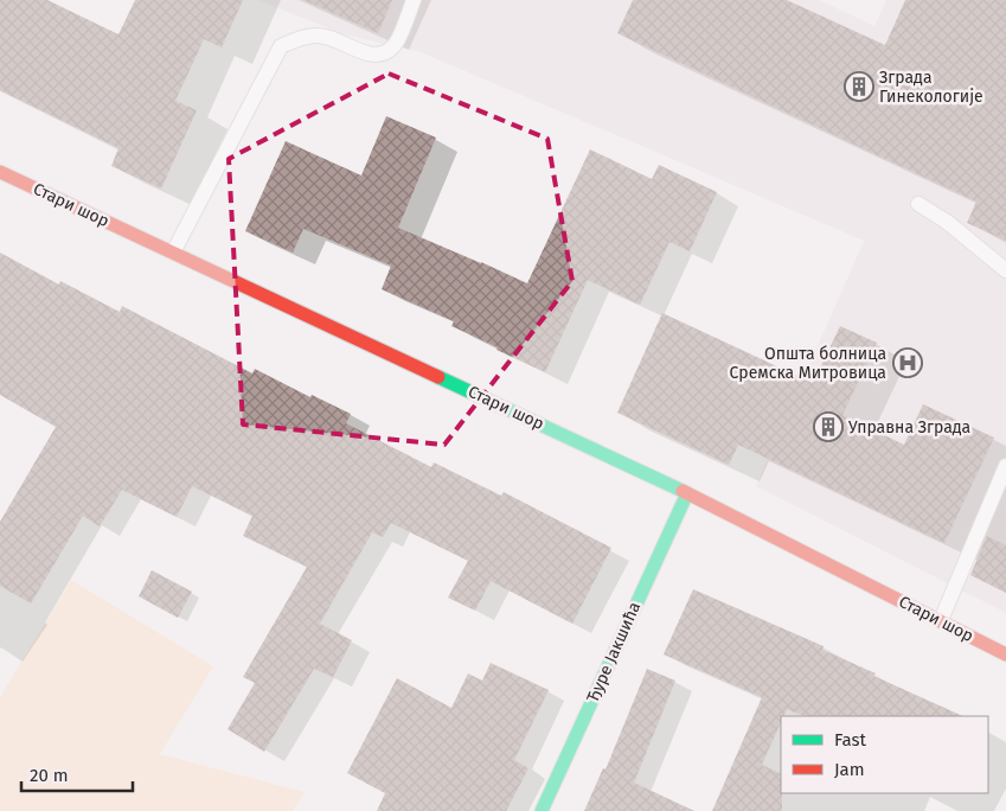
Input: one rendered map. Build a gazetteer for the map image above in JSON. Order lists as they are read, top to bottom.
{
  "streets": {
    "main road": ["Стари шор", "Ђуре Јакшића"]
  },
  "crossings": [
    ["Стари шор", "Ђуре Јакшића"]
  ],
  "places": {
    "building": ["Зграда Гинекологије", "Управна Зграда"],
    "hospital": ["Општа болница Сремска Митровица"]
  },
  "legend": ["Fast", "Jam"],
  "scale_bar": "20 m"
}
